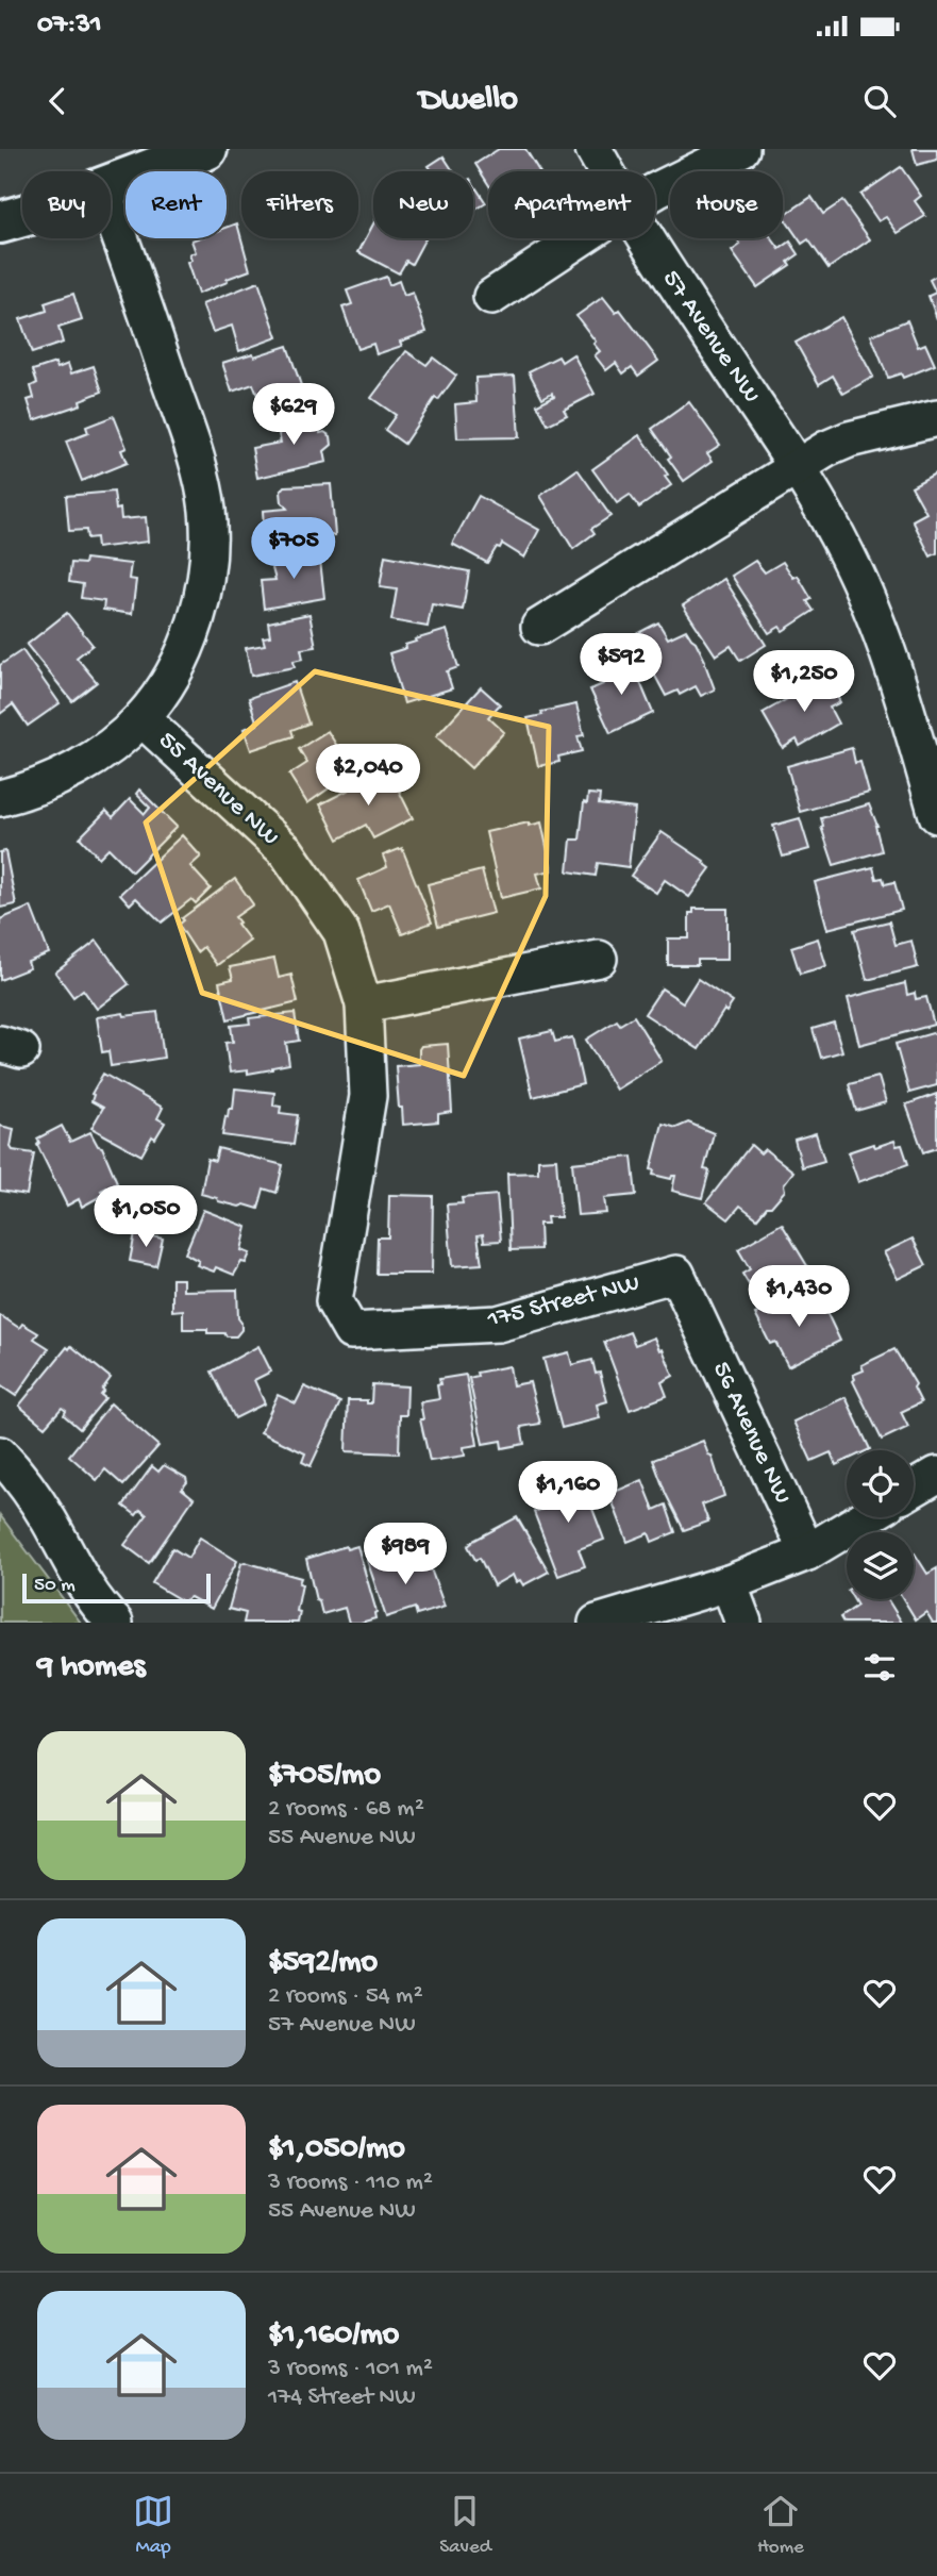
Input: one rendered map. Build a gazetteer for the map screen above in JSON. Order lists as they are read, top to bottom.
{
  "streets": {
    "street": [
      "57 Avenue NW",
      "55 Avenue NW",
      "175 Street NW",
      "56 Avenue NW"
    ]
  },
  "crossings": [
    ["55 Avenue NW", "175 Street NW"],
    ["175 Street NW", "56 Avenue NW"]
  ],
  "scale_bar": "50 m",
  "page": {
    "status": "07:31",
    "header": "Dwello",
    "chip": [
      "Buy",
      "Rent",
      "Filters",
      "New",
      "Apartment",
      "House"
    ],
    "price": [
      "$629",
      "$705",
      "$592",
      "$1,250",
      "$2,040",
      "$1,050",
      "$1,430",
      "$1,160",
      "$989"
    ],
    "scale": "50 m",
    "heading": "9 homes",
    "list": [
      {
        "name": "$705/mo",
        "note": "2 rooms · 68 m² · 55 Avenue NW"
      },
      {
        "name": "$592/mo",
        "note": "2 rooms · 54 m² · 57 Avenue NW"
      },
      {
        "name": "$1,050/mo",
        "note": "3 rooms · 110 m² · 55 Avenue NW"
      },
      {
        "name": "$1,160/mo",
        "note": "3 rooms · 101 m² · 174 Street NW"
      }
    ],
    "tabs": ["Map", "Saved", "Home"]
  }
}
